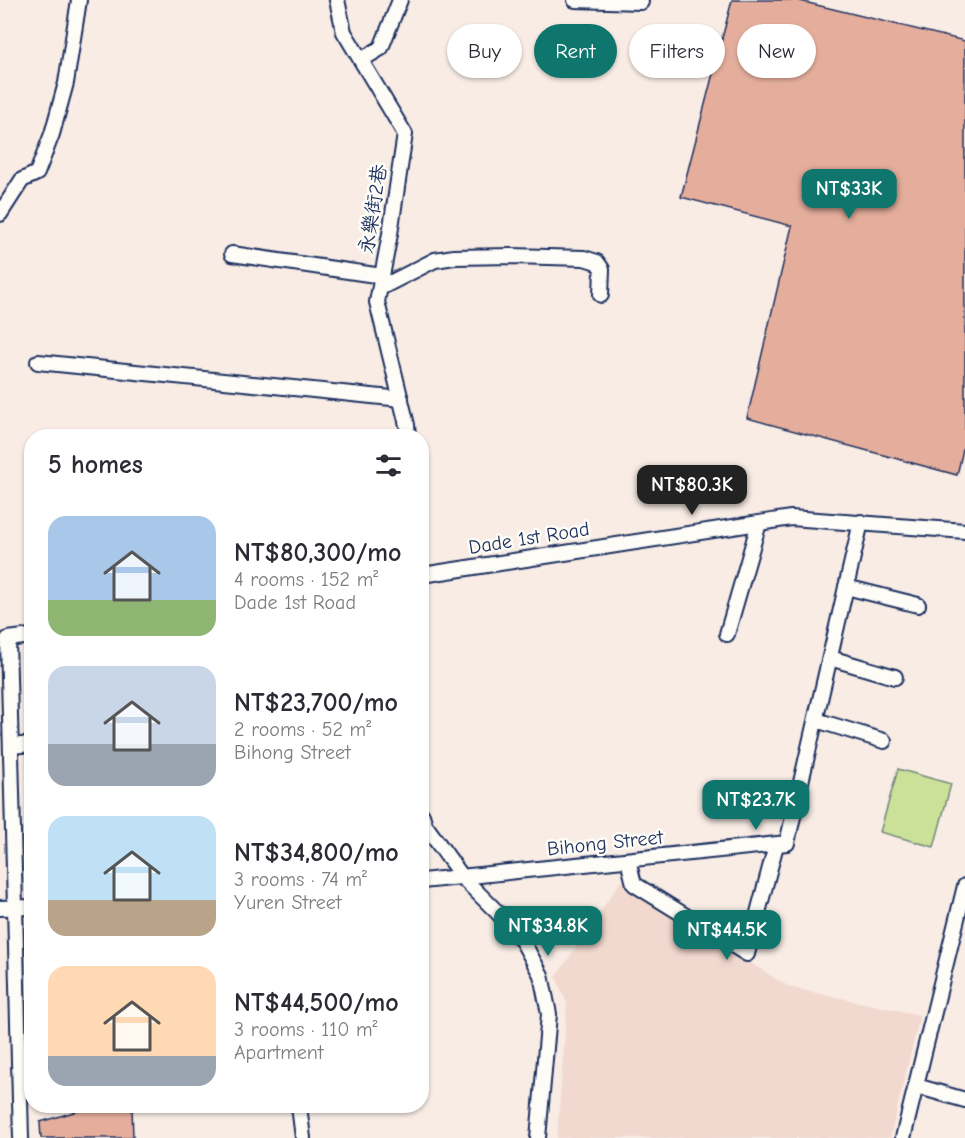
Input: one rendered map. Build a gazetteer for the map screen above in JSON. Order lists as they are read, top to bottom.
{
  "streets": {
    "street": ["永樂街2巷", "Dade 1st Road", "Bihong Street"]
  },
  "page": {
    "chip": [
      "Buy",
      "Rent",
      "Filters",
      "New"
    ],
    "price": [
      "NT$33K",
      "NT$80.3K",
      "NT$23.7K",
      "NT$34.8K",
      "NT$44.5K"
    ],
    "heading": "5 homes",
    "list": [
      {
        "name": "NT$80,300/mo",
        "note": "4 rooms · 152 m² · Dade 1st Road"
      },
      {
        "name": "NT$23,700/mo",
        "note": "2 rooms · 52 m² · Bihong Street"
      },
      {
        "name": "NT$34,800/mo",
        "note": "3 rooms · 74 m² · Yuren Street"
      },
      {
        "name": "NT$44,500/mo",
        "note": "3 rooms · 110 m² · Apartment"
      }
    ]
  }
}
